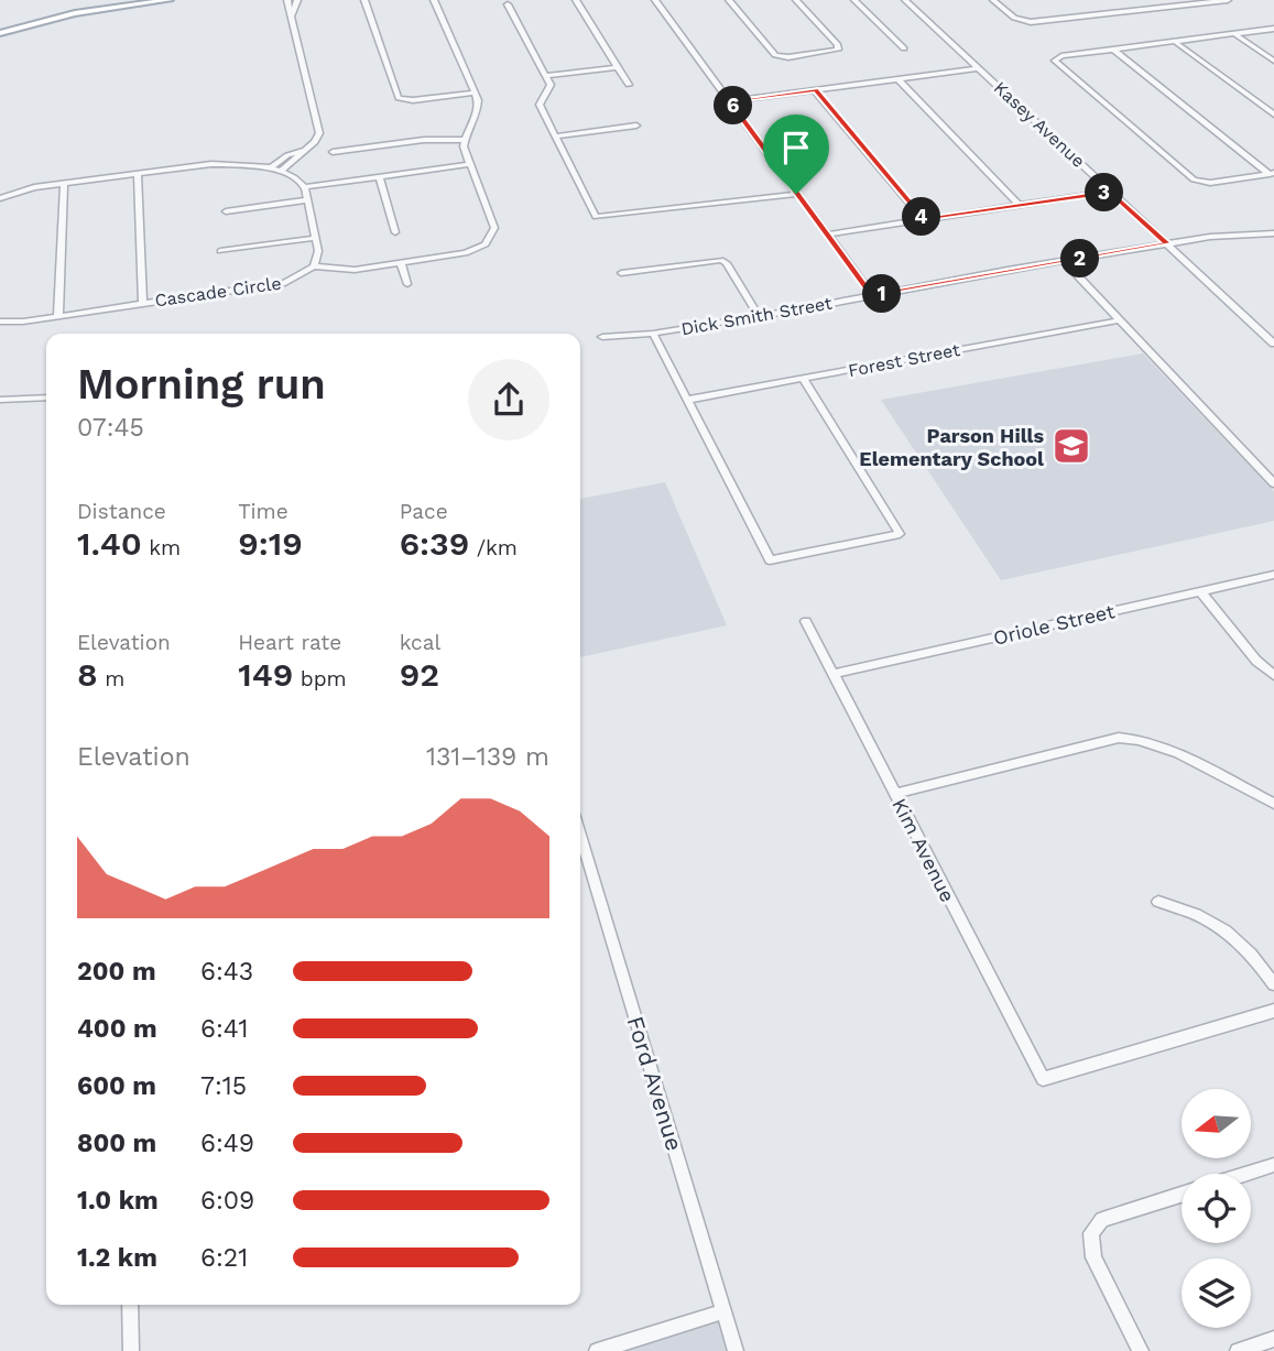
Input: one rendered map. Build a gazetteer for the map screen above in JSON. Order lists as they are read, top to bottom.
{
  "streets": {
    "street": [
      "Kasey Avenue",
      "Cascade Circle",
      "Dick Smith Street",
      "Forest Street",
      "Oriole Street",
      "Kim Avenue",
      "Ford Avenue"
    ]
  },
  "crossings": [
    ["Kasey Avenue", "Dick Smith Street"],
    ["Oriole Street", "Kim Avenue"]
  ],
  "places": {
    "school or university": ["Parson Hills Elementary School"]
  },
  "north": "left",
  "page": {
    "pins": [
      "6",
      "3",
      "4",
      "2",
      "1"
    ],
    "heading": ["Morning run", "07:45"],
    "stats": [
      ["Distance", "1.40 km"],
      ["Time", "9:19"],
      ["Pace", "6:39 /km"],
      ["Elevation", "8 m"],
      ["Heart rate", "149 bpm"],
      ["kcal", "92"]
    ],
    "chart": ["Elevation", "131–139 m"],
    "list": [
      {
        "name": "200 m",
        "note": "6:43"
      },
      {
        "name": "400 m",
        "note": "6:41"
      },
      {
        "name": "600 m",
        "note": "7:15"
      },
      {
        "name": "800 m",
        "note": "6:49"
      },
      {
        "name": "1.0 km",
        "note": "6:09"
      },
      {
        "name": "1.2 km",
        "note": "6:21"
      }
    ]
  }
}
